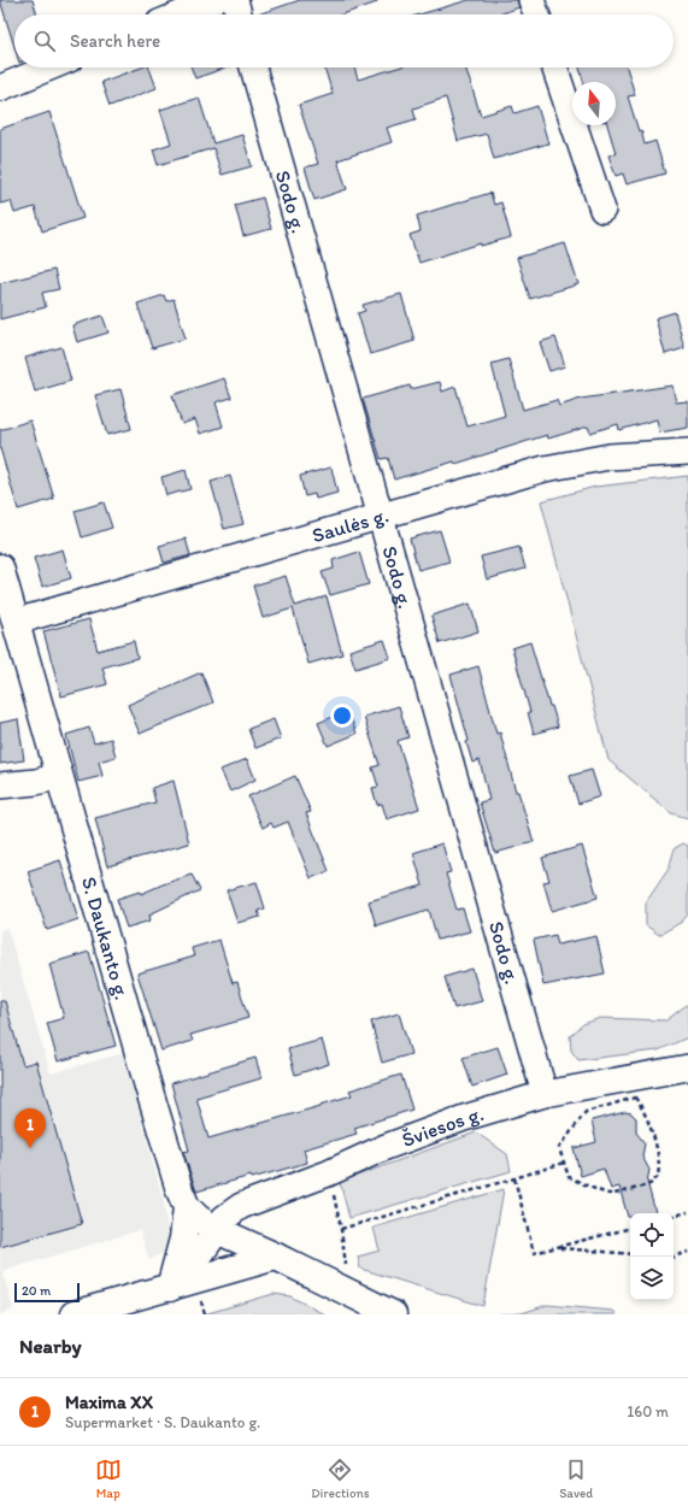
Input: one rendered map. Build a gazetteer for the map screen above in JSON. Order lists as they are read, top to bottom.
{
  "streets": {
    "main road": ["S. Daukanto g."],
    "street": ["Sodo g.", "Saulės g.", "Šviesos g."]
  },
  "crossings": [
    ["Sodo g.", "Saulės g."],
    ["Sodo g.", "Šviesos g."],
    ["Saulės g.", "S. Daukanto g."],
    ["S. Daukanto g.", "Šviesos g."]
  ],
  "scale_bar": "20 m",
  "north": "top",
  "page": {
    "search": "Search here",
    "pins": "1",
    "scale": "20 m",
    "heading": "Nearby",
    "list": [
      {
        "mark": "1",
        "name": "Maxima XX",
        "note": "Supermarket · S. Daukanto g.",
        "value": "160 m"
      }
    ],
    "nav": ["Map", "Directions", "Saved"]
  }
}
